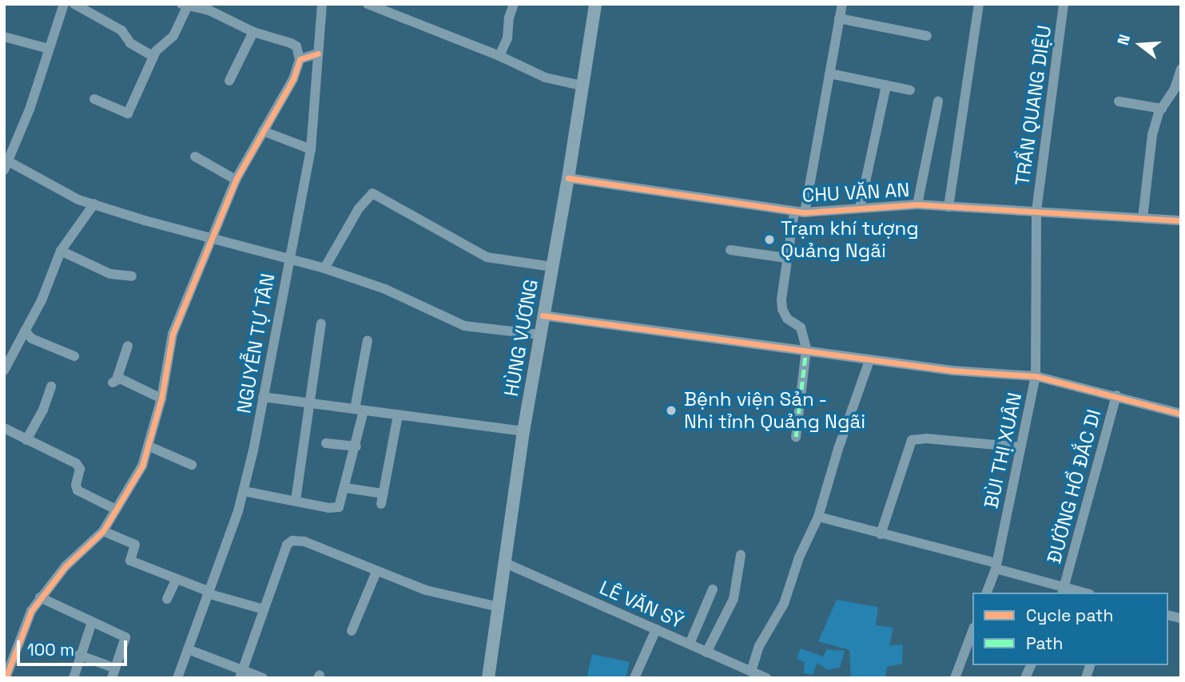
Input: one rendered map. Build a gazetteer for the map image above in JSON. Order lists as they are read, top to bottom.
{
  "streets": {
    "main road": ["HÙNG VƯƠNG"],
    "street": [
      "TRẦN QUANG DIỆU",
      "CHU VĂN AN",
      "NGUYỄN TỰ TÂN",
      "BÙI THỊ XUÂN",
      "ĐƯỜNG HỒ ĐẮC DI",
      "LÊ VĂN SỸ"
    ]
  },
  "crossings": [
    ["TRẦN QUANG DIỆU", "CHU VĂN AN"],
    ["TRẦN QUANG DIỆU", "BÙI THỊ XUÂN"],
    ["CHU VĂN AN", "HÙNG VƯƠNG"],
    ["CHU VĂN AN", "BÙI THỊ XUÂN"],
    ["HÙNG VƯƠNG", "LÊ VĂN SỸ"]
  ],
  "places": ["Trạm khí tượng Quảng Ngãi", "Bệnh viện Sản - Nhi tỉnh Quảng Ngãi"],
  "legend": ["Cycle path", "Path"],
  "scale_bar": "100 m",
  "north": "left"
}
